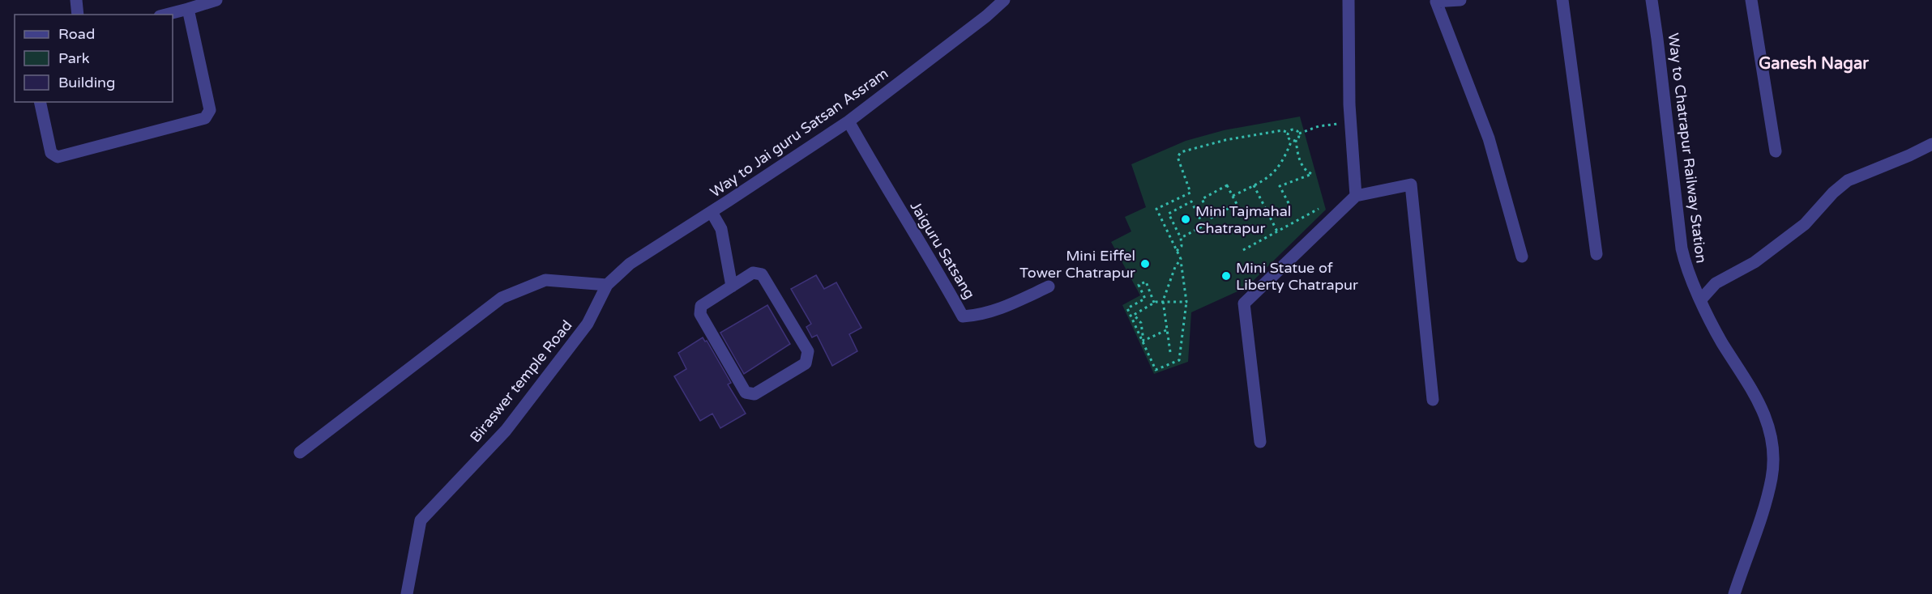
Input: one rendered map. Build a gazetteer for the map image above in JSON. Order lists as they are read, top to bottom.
{
  "streets": {
    "street": [
      "Way to Jai guru Satsan Assram",
      "Way to Chatrapur Railway Station",
      "Jaiguru Satsang",
      "Biraswer temple Road"
    ]
  },
  "crossings": [
    ["Way to Jai guru Satsan Assram", "Jaiguru Satsang"],
    ["Way to Jai guru Satsan Assram", "Biraswer temple Road"]
  ],
  "districts": ["Ganesh Nagar"],
  "places": ["Mini Tajmahal Chatrapur", "Mini Eiffel Tower Chatrapur", "Mini Statue of Liberty Chatrapur"],
  "legend": ["Road", "Park", "Building"]
}
